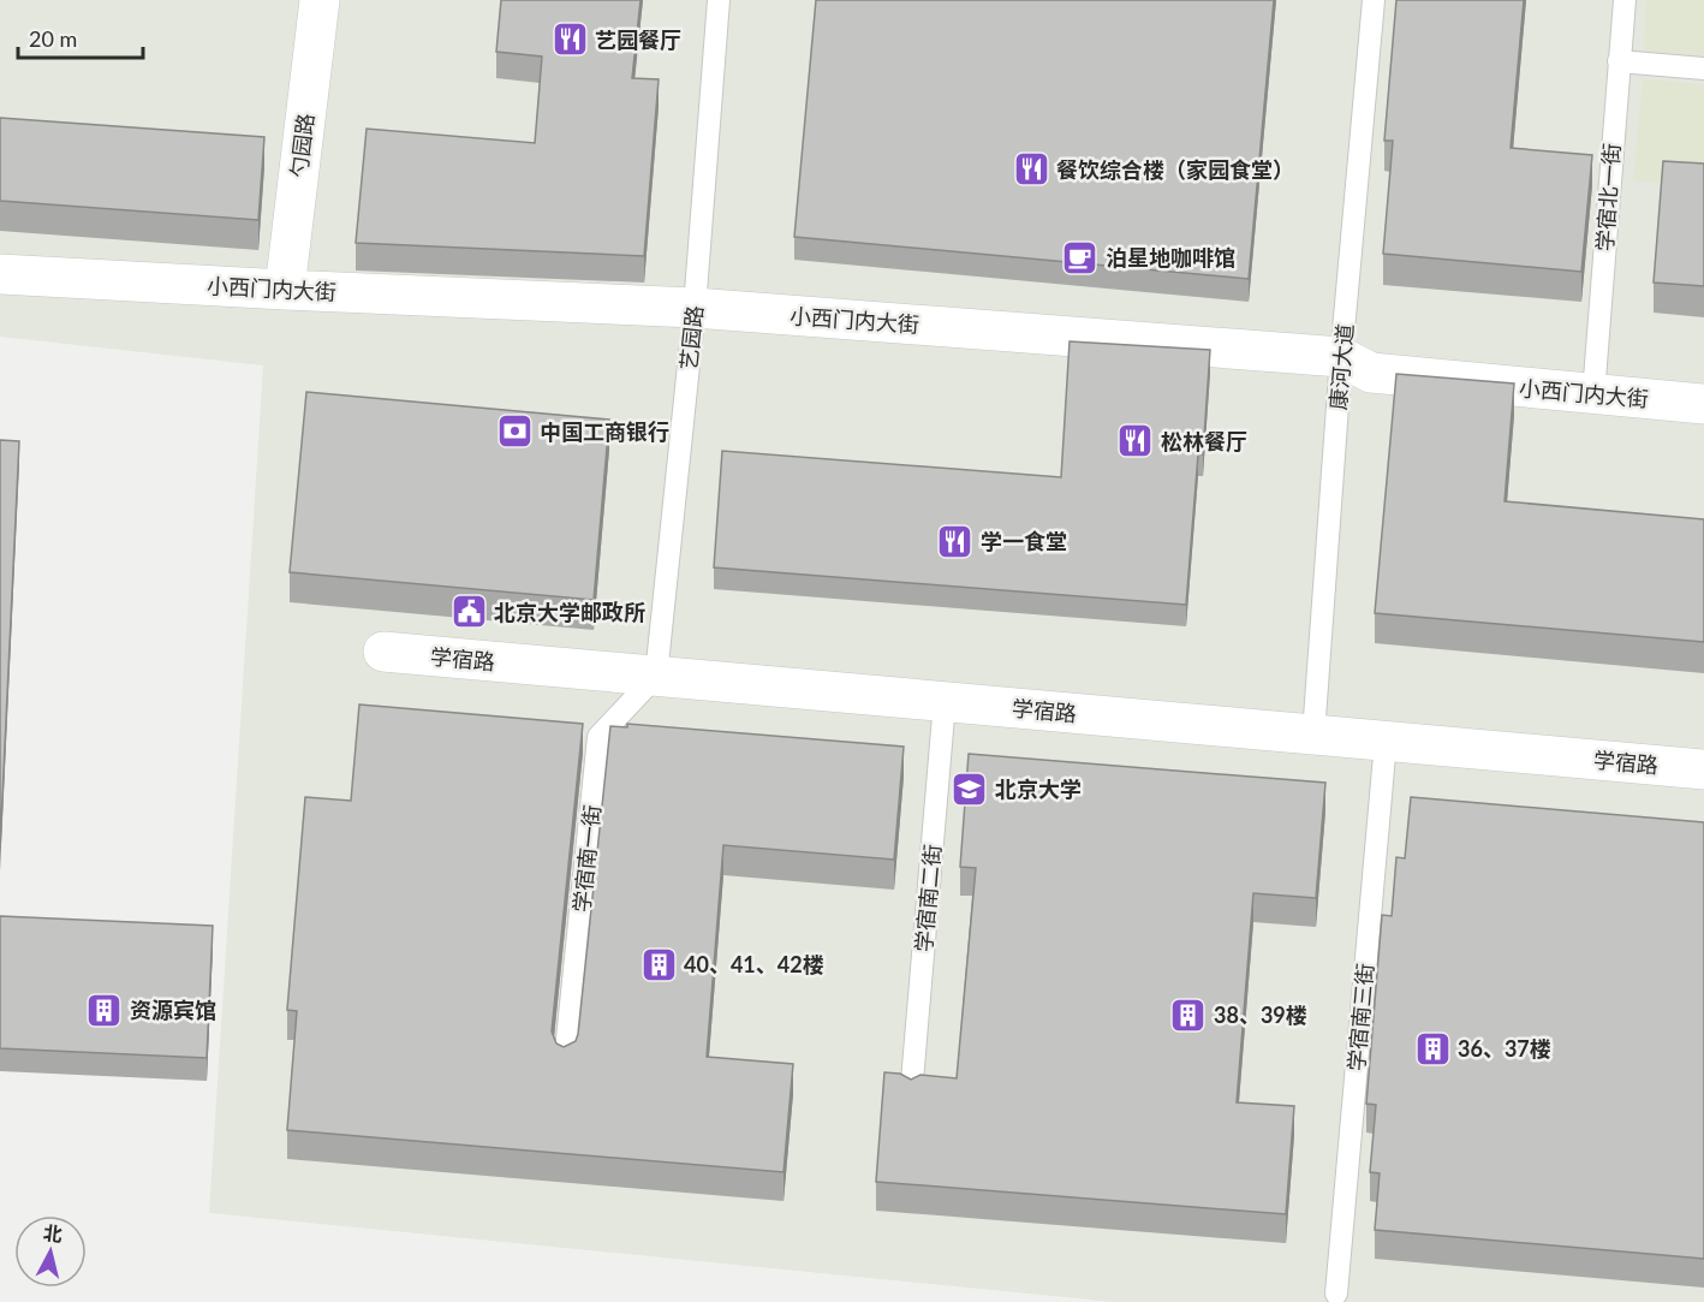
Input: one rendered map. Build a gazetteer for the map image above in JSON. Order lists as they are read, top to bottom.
{
  "streets": {
    "street": ["勺园路", "小西门内大街", "学宿路"],
    "lane": [
      "学宿北一街",
      "艺园路",
      "康河大道",
      "学宿南一街",
      "学宿南二街",
      "学宿南三街"
    ]
  },
  "crossings": [
    ["勺园路", "小西门内大街"],
    ["学宿北一街", "小西门内大街"],
    ["小西门内大街", "艺园路"],
    ["小西门内大街", "康河大道"],
    ["艺园路", "学宿路"],
    ["艺园路", "学宿南一街"],
    ["康河大道", "学宿路"],
    ["学宿路", "学宿南一街"],
    ["学宿路", "学宿南二街"],
    ["学宿路", "学宿南三街"]
  ],
  "places": {
    "restaurant": [
      "艺园餐厅",
      "餐饮综合楼（家园食堂）",
      "松林餐厅",
      "学一食堂"
    ],
    "cafe": ["泊星地咖啡馆"],
    "bank": ["中国工商银行"],
    "public building": ["北京大学邮政所"],
    "school or university": ["北京大学"],
    "building": [
      "40、41、42楼",
      "资源宾馆",
      "38、39楼",
      "36、37楼"
    ]
  },
  "scale_bar": "20 m",
  "north": "top"
}
